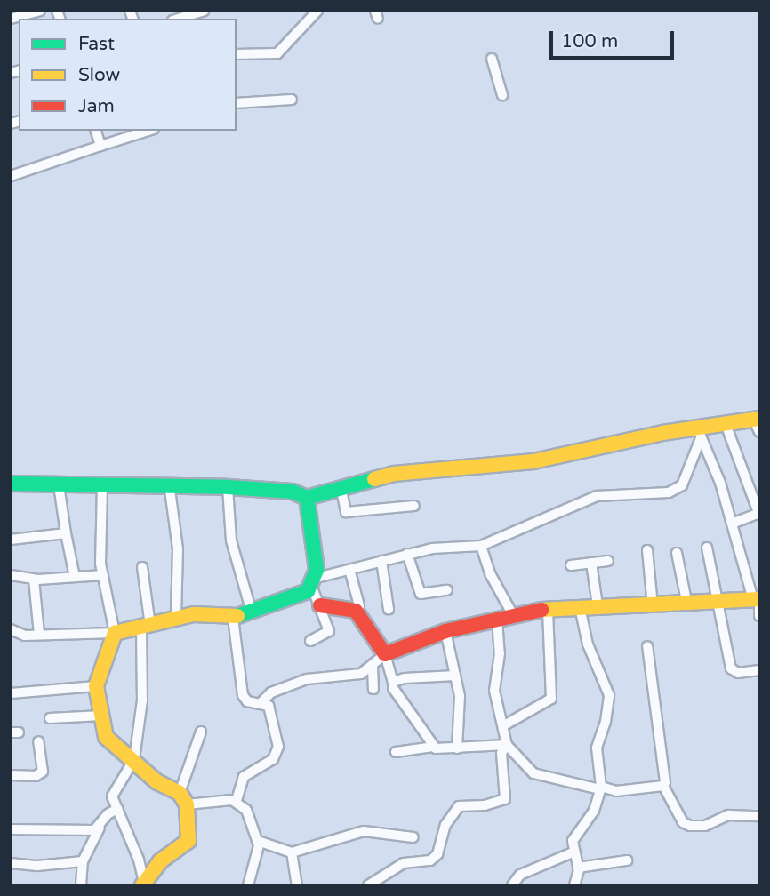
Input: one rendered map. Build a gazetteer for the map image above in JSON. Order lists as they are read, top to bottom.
{
  "legend": ["Fast", "Slow", "Jam"],
  "scale_bar": "100 m"
}
